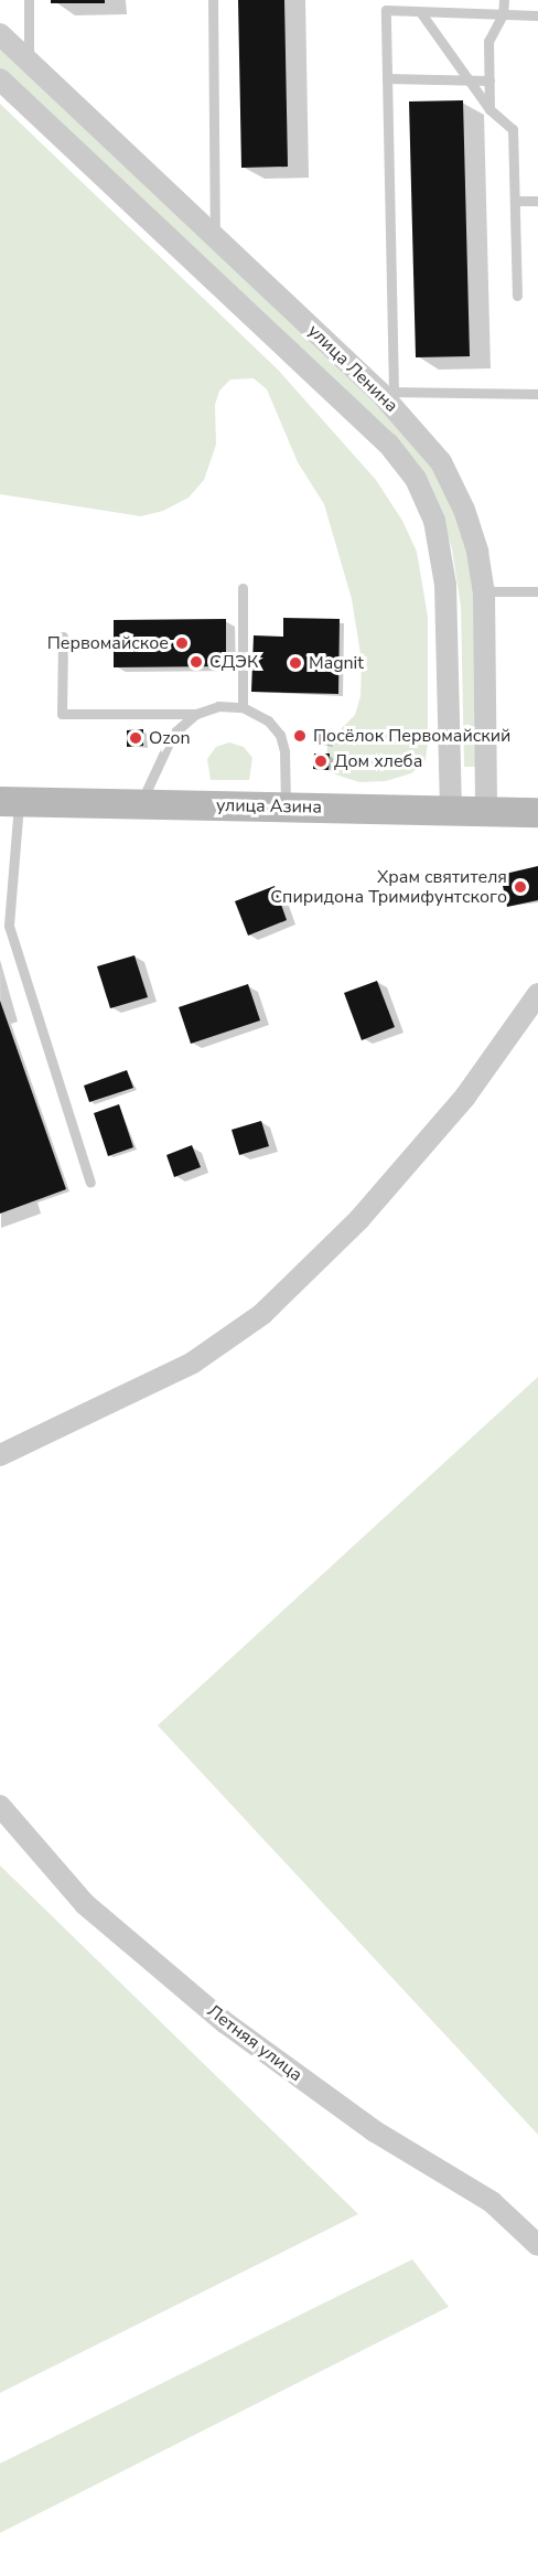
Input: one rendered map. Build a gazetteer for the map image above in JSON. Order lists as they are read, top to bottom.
{
  "streets": {
    "street": ["улица Ленина", "улица Азина", "Летняя улица"]
  },
  "crossings": [
    ["улица Ленина", "улица Азина"]
  ],
  "places": [
    "Первомайское",
    "СДЭК",
    "Magnit",
    "Посёлок Первомайский",
    "Ozon",
    "Дом хлеба",
    "Храм святителя Спиридона Тримифунтского"
  ]
}
